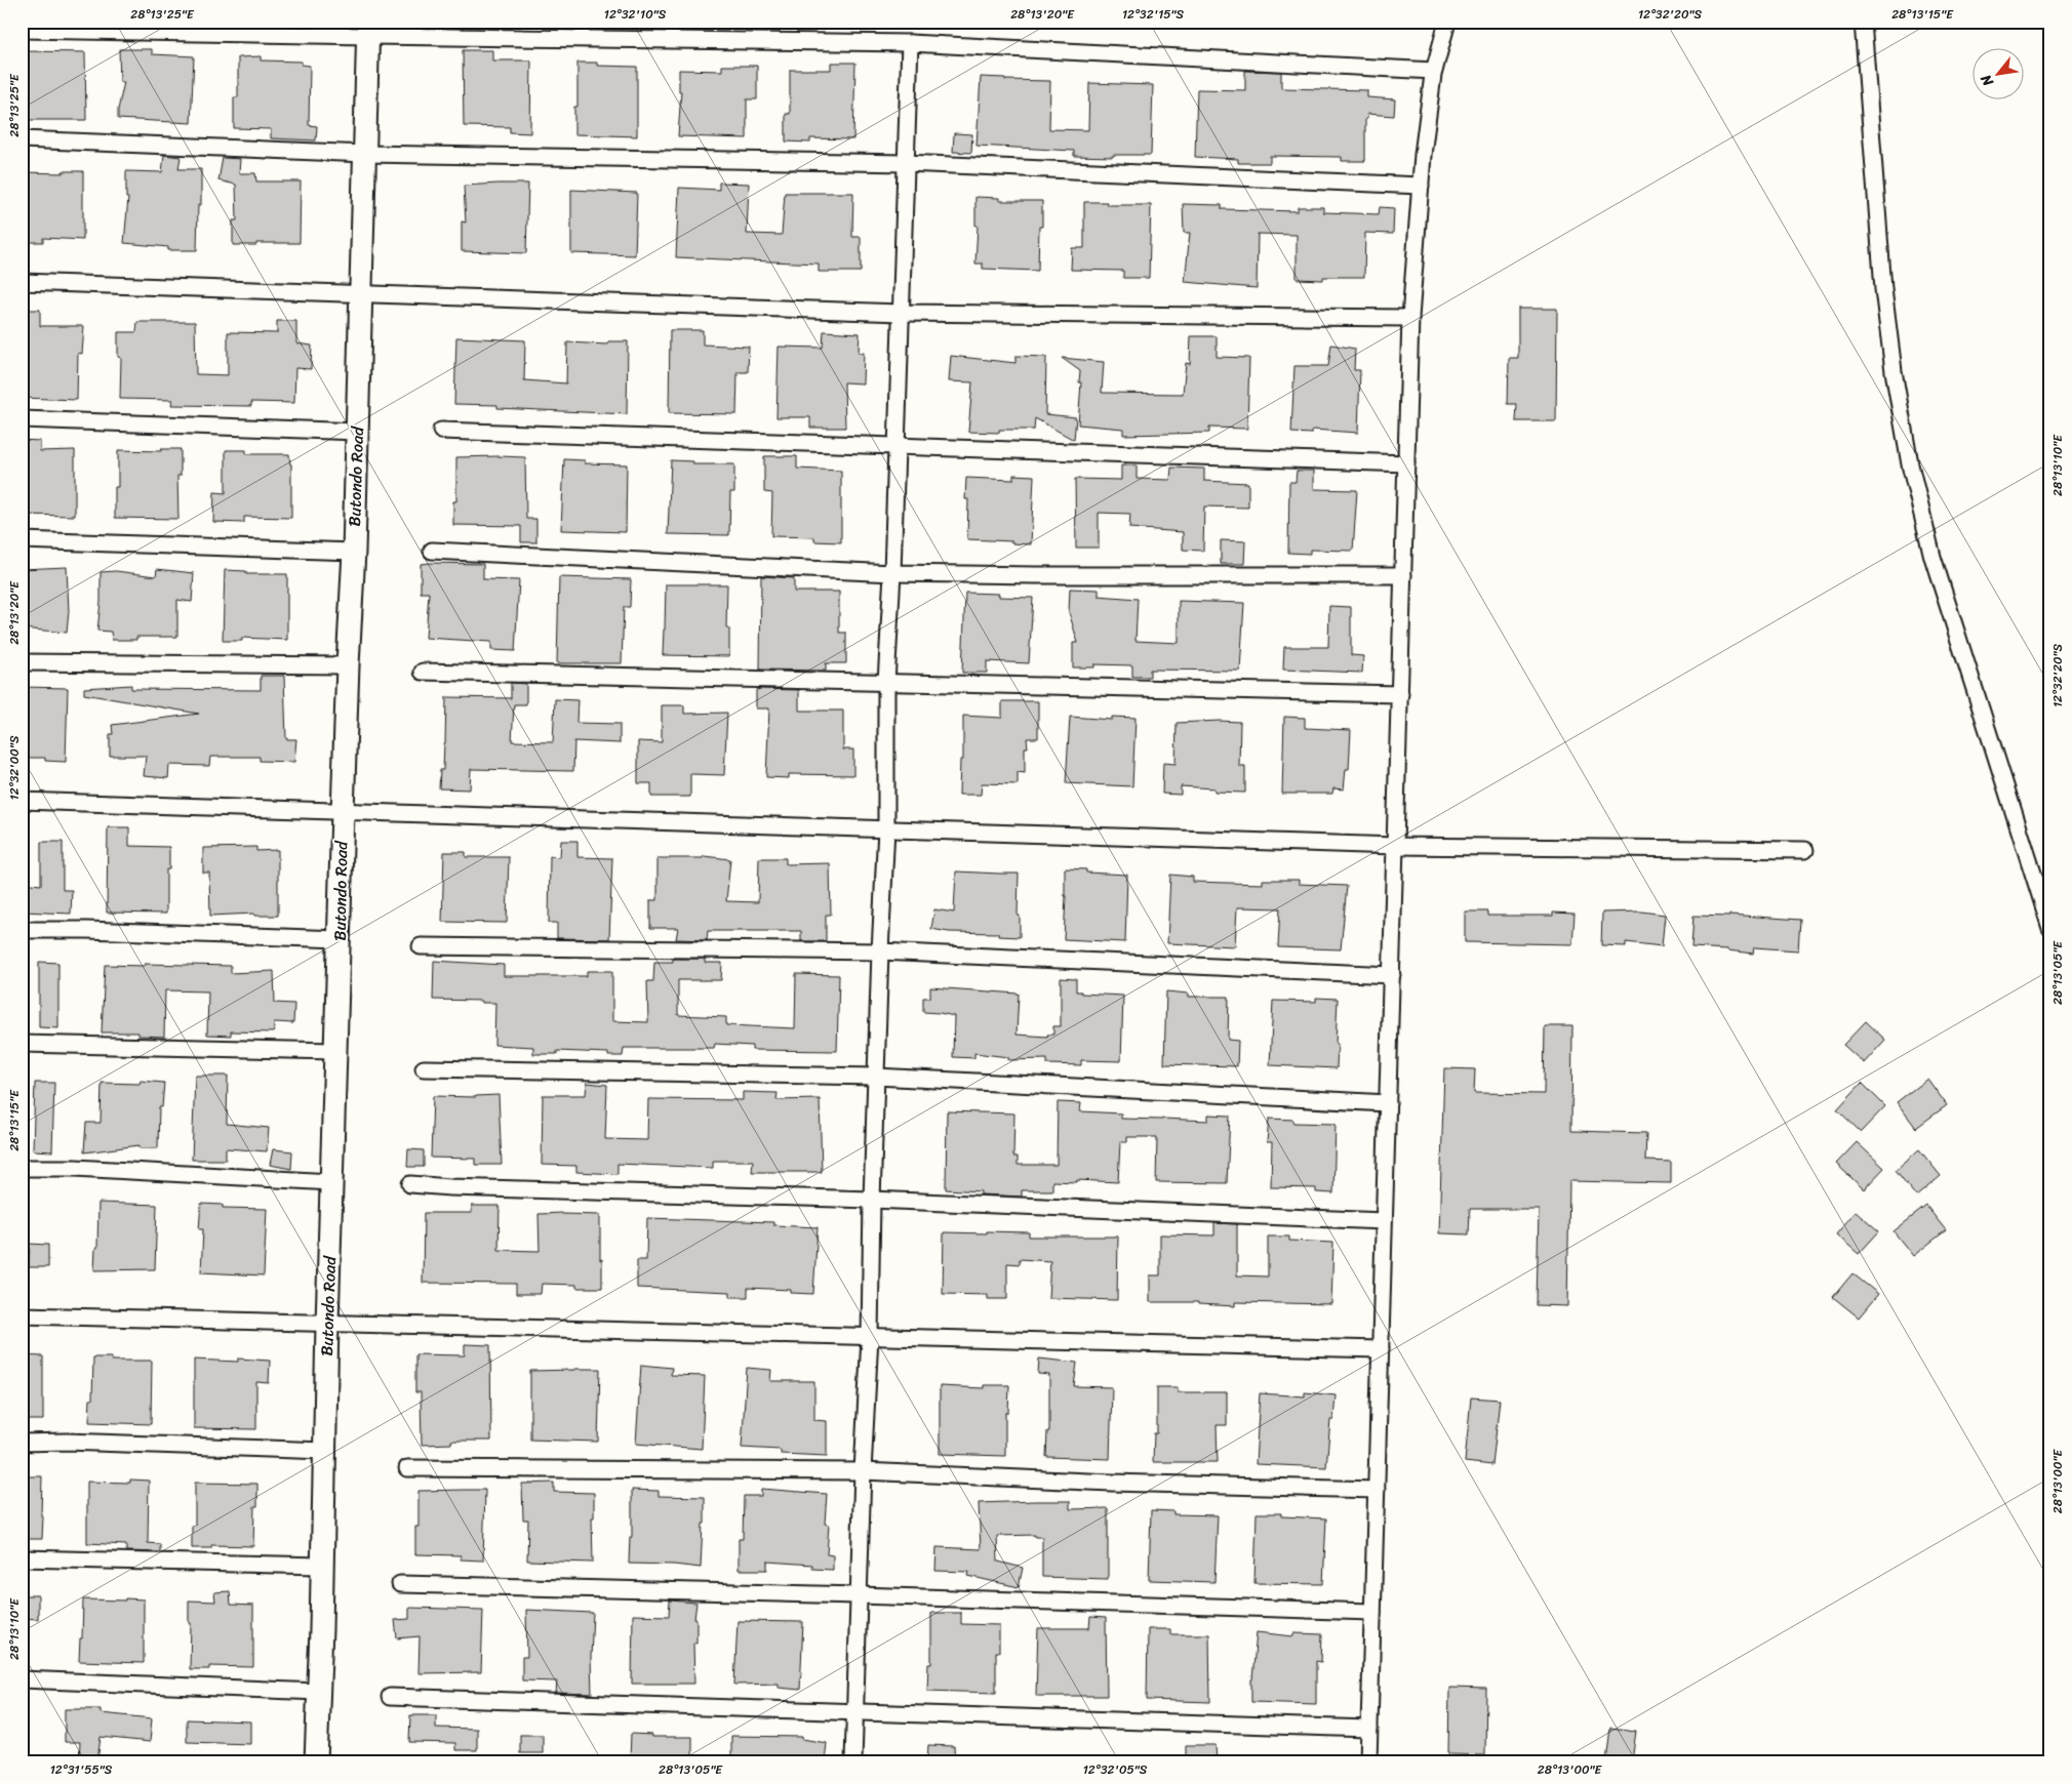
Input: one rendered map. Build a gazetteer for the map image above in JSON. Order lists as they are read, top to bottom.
{
  "streets": {
    "street": ["Butondo Road"]
  },
  "north": "bottom left",
  "coordinates": [
    "28°13'25\"E",
    "12°32'10\"S",
    "28°13'20\"E",
    "12°32'15\"S",
    "12°32'20\"S",
    "28°13'15\"E",
    "28°13'10\"E",
    "12°32'00\"S",
    "28°13'05\"E",
    "28°13'00\"E",
    "12°31'55\"S",
    "12°32'05\"S"
  ]
}
